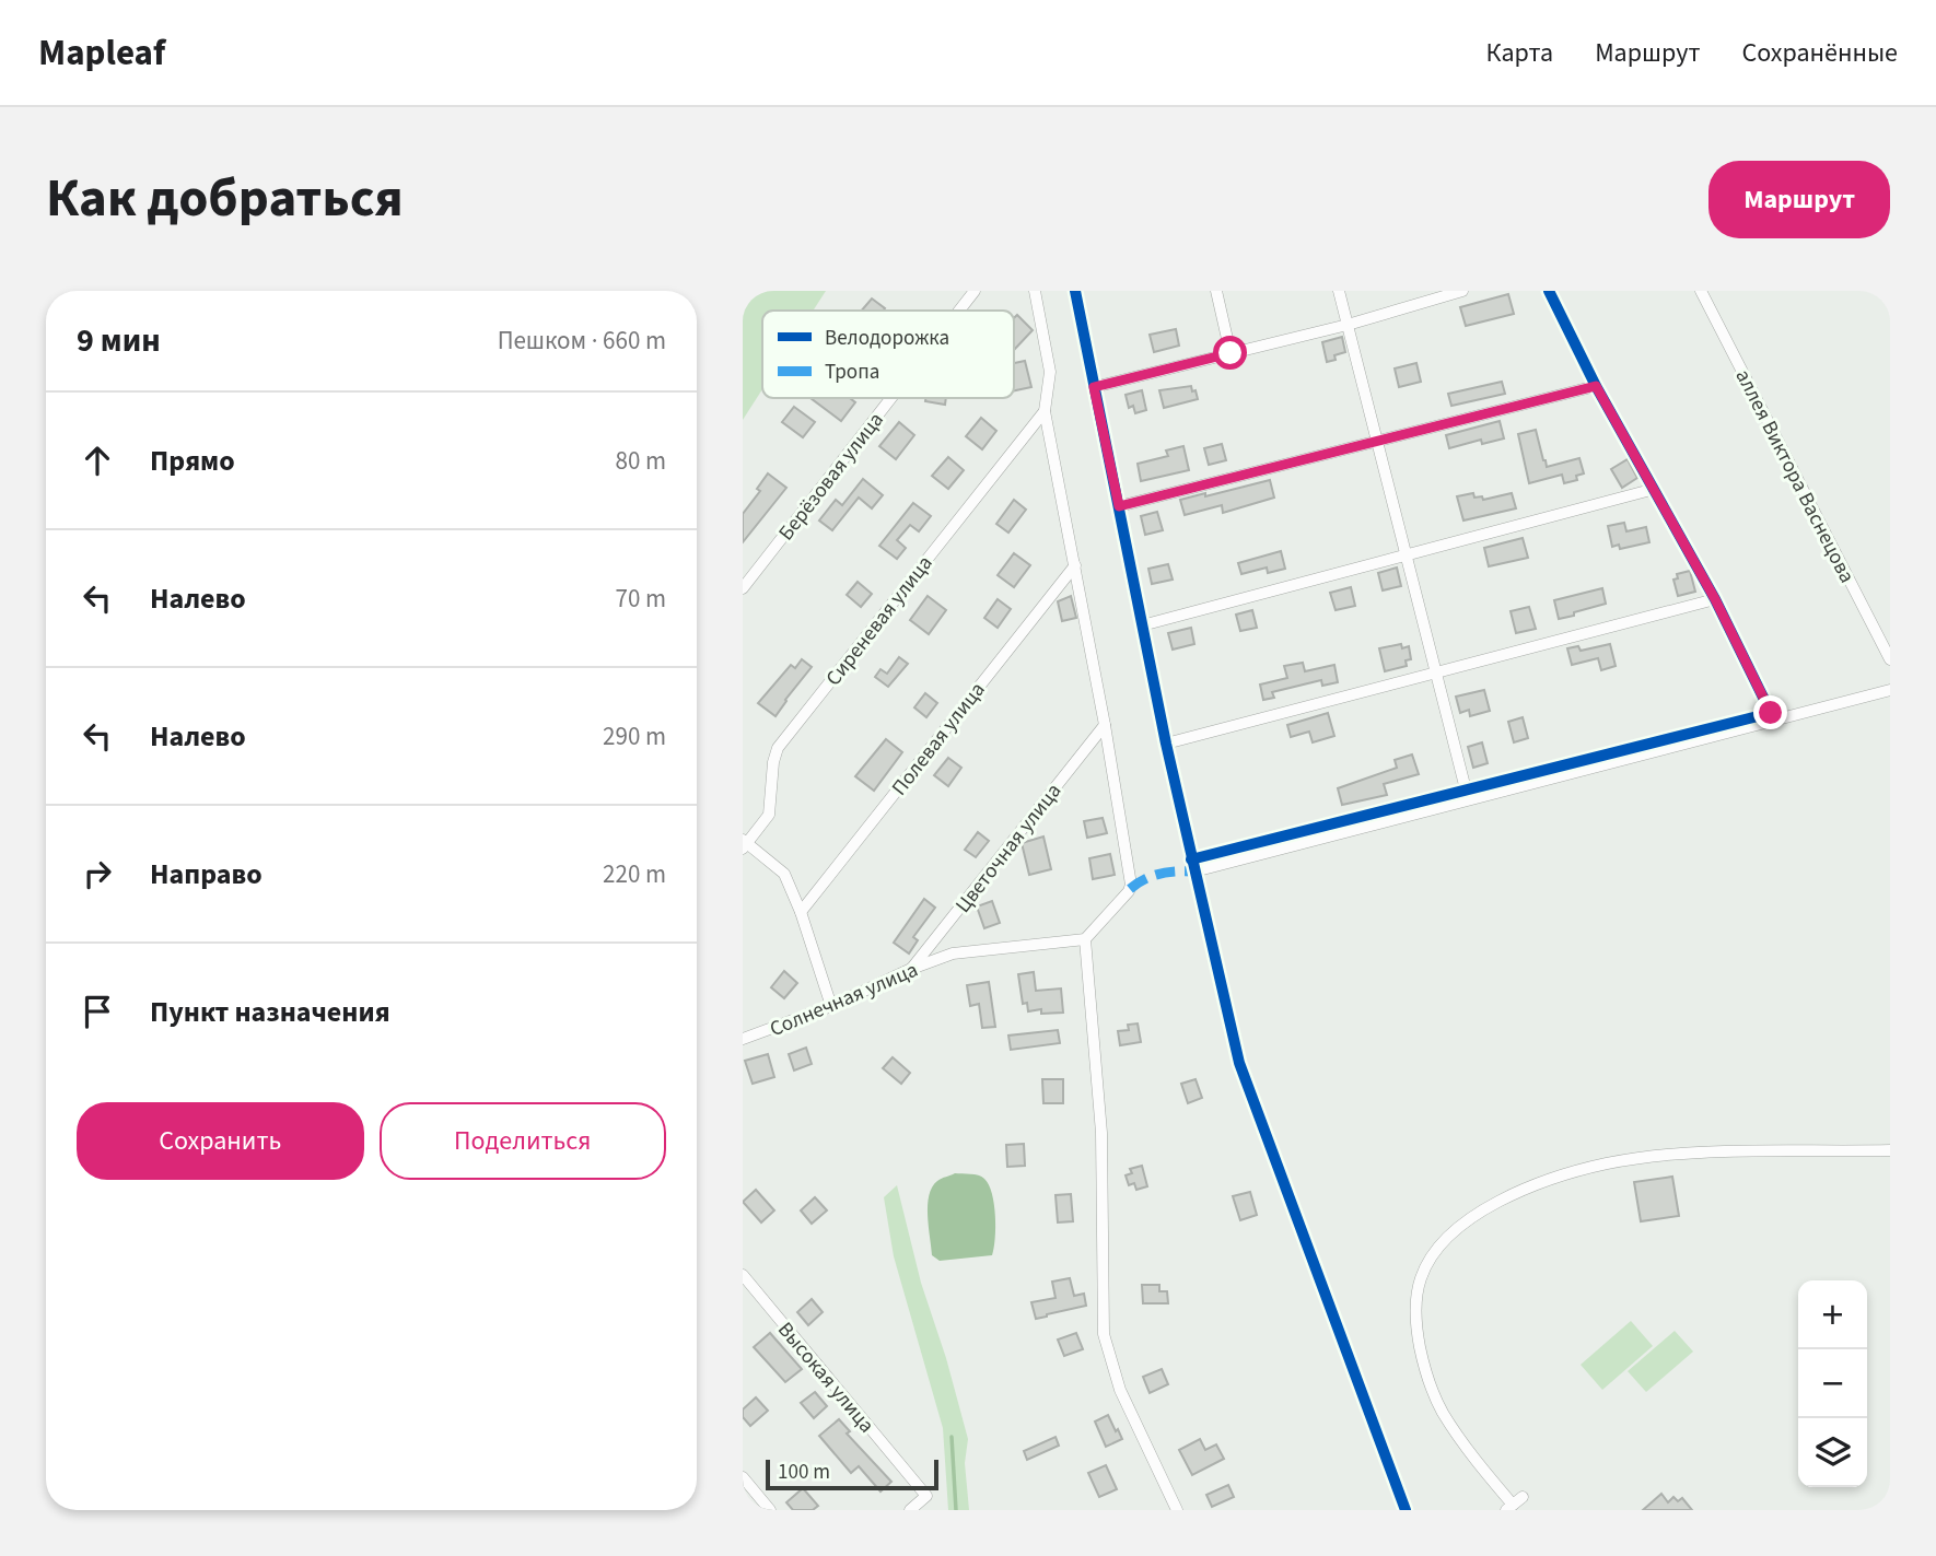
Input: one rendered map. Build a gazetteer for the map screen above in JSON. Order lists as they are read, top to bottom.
{
  "streets": {
    "street": [
      "Берёзовая улица",
      "аллея Виктора Васнецова",
      "Сиреневая улица",
      "Полевая улица",
      "Цветочная улица",
      "Солнечная улица",
      "Высокая улица"
    ]
  },
  "crossings": [
    ["Цветочная улица", "Солнечная улица"]
  ],
  "legend": ["Велодорожка", "Тропа"],
  "scale_bar": "100 m",
  "page": {
    "header": "Mapleaf",
    "nav": ["Карта", "Маршрут", "Сохранённые"],
    "title": "Как добраться",
    "buttons": [
      "Маршрут",
      ["Сохранить", "Поделиться"]
    ],
    "heading": ["9 мин", "Пешком · 660 m"],
    "list": [
      ["Прямо", "80 m"],
      ["Налево", "70 m"],
      ["Налево", "290 m"],
      ["Направо", "220 m"],
      "Пункт назначения"
    ],
    "map_buttons": ["+", "−"],
    "scale": "100 m"
  }
}
